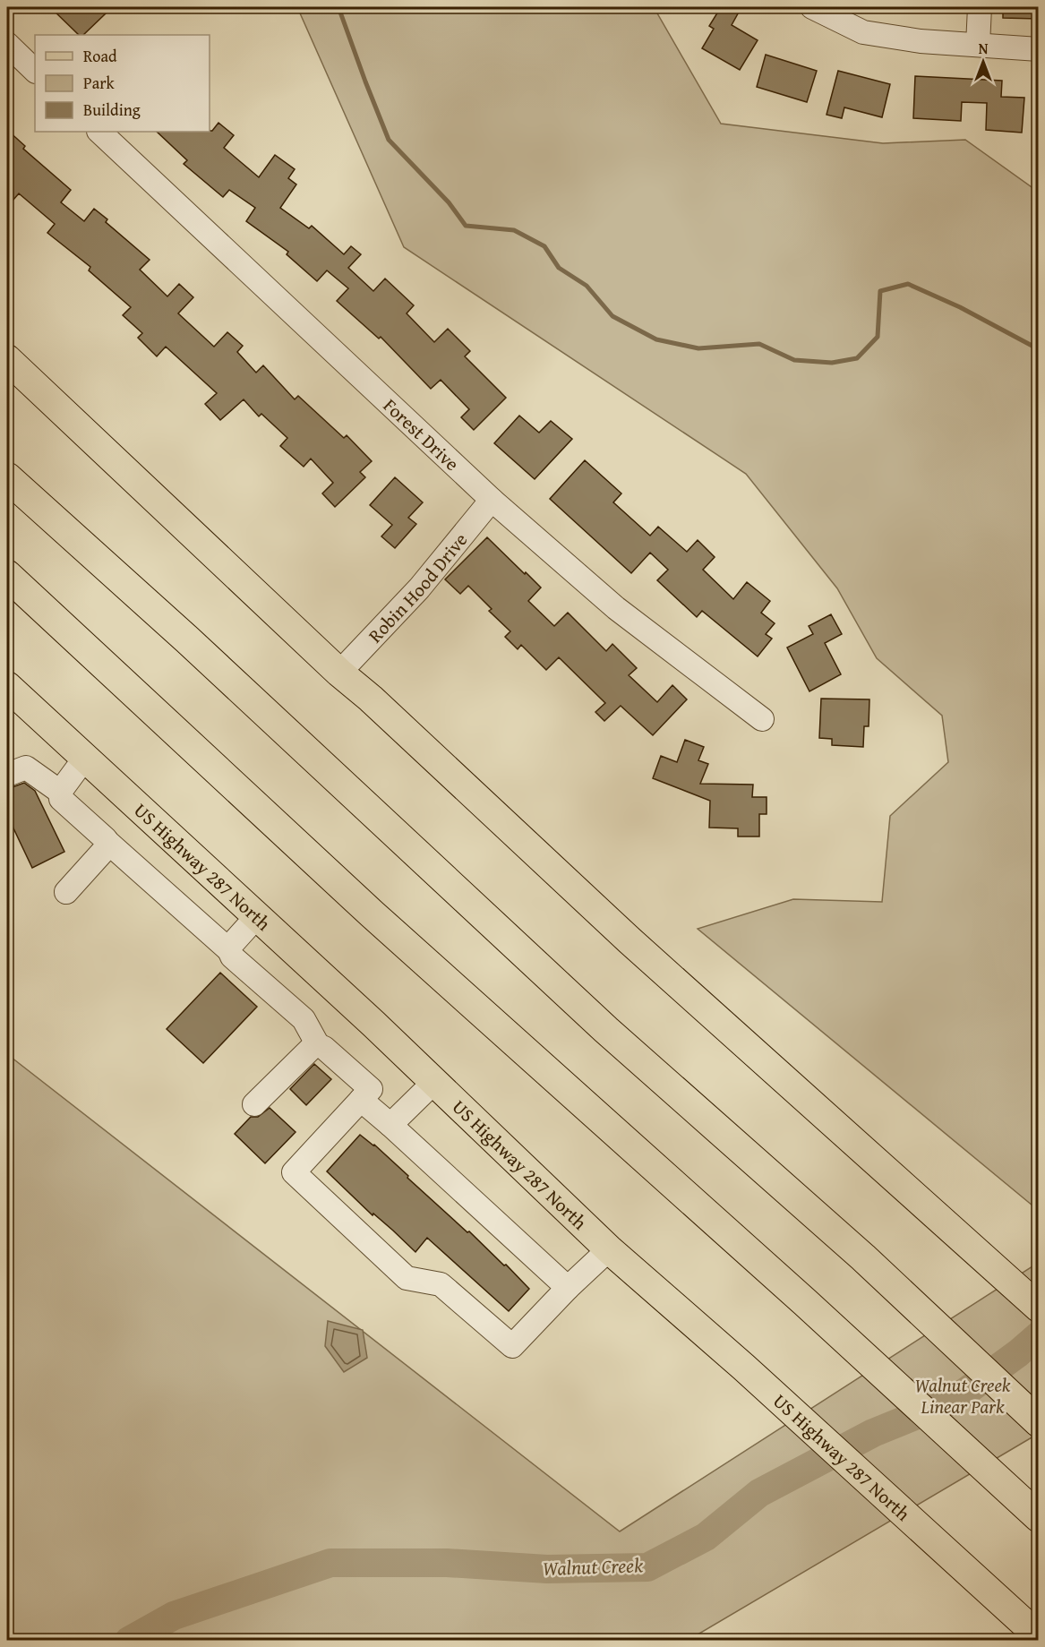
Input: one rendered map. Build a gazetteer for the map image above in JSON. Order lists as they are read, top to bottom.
{
  "streets": {
    "main road": ["US Highway 287 North"],
    "street": ["Forest Drive", "Robin Hood Drive"]
  },
  "crossings": [
    ["Forest Drive", "Robin Hood Drive"]
  ],
  "water": ["Walnut Creek"],
  "parks": ["Walnut Creek Linear Park"],
  "legend": ["Road", "Park", "Building"],
  "north": "top"
}
